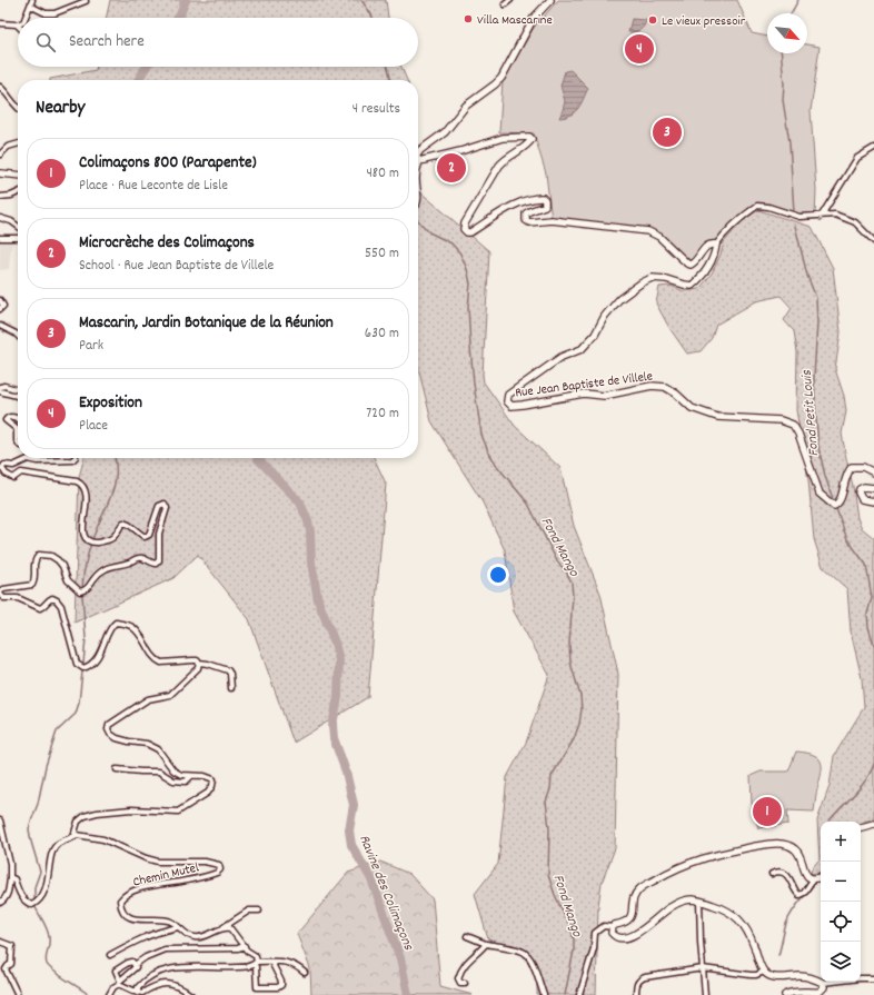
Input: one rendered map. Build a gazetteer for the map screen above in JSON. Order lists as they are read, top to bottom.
{
  "streets": {
    "main road": ["Rue Jean Baptiste de Villele"],
    "street": ["Chemin Mutel"]
  },
  "water": ["Fond Petit Louis", "Fond Mango", "Ravine des Colimaçons"],
  "places": ["Villa Mascarine", "Le vieux pressoir"],
  "north": "bottom right",
  "page": {
    "search": "Search here",
    "pins": [
      "4",
      "3",
      "2",
      "1"
    ],
    "heading": ["Nearby", "4 results"],
    "list": [
      {
        "mark": "1",
        "name": "Colimaçons 800 (Parapente)",
        "note": "Place · Rue Leconte de Lisle",
        "value": "480 m"
      },
      {
        "mark": "2",
        "name": "Microcrèche des Colimaçons",
        "note": "School · Rue Jean Baptiste de Villele",
        "value": "550 m"
      },
      {
        "mark": "3",
        "name": "Mascarin, Jardin Botanique de la Réunion",
        "note": "Park",
        "value": "630 m"
      },
      {
        "mark": "4",
        "name": "Exposition",
        "note": "Place",
        "value": "720 m"
      }
    ],
    "map_buttons": ["+", "−"]
  }
}
